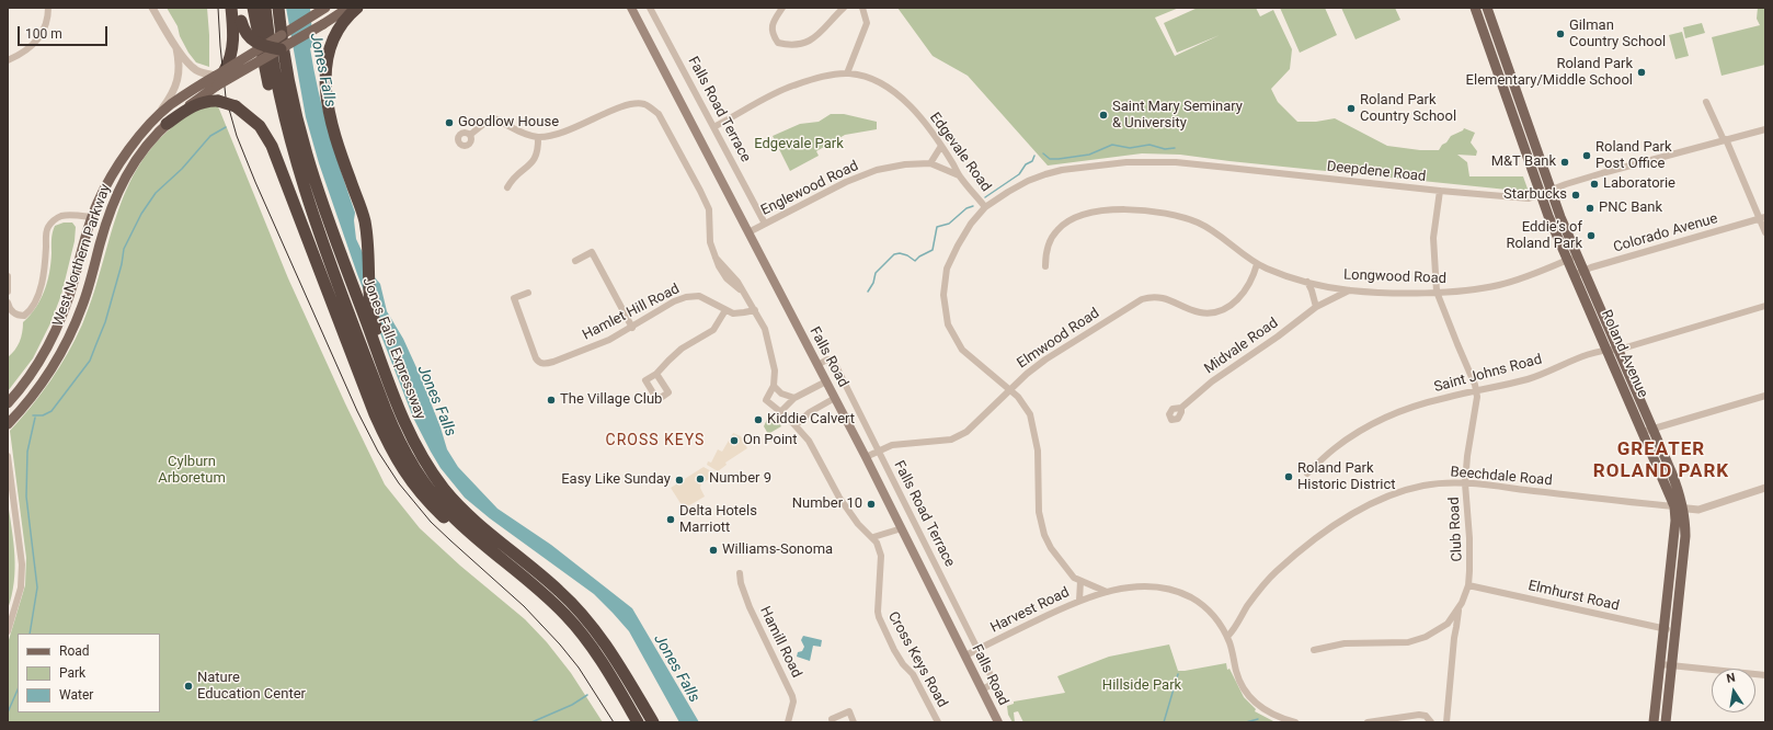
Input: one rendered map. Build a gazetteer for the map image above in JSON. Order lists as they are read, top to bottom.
{
  "streets": {
    "highway": ["Jones Falls Expressway"],
    "main road": ["West Northern Parkway", "Roland Avenue", "Falls Road"],
    "street": [
      "Falls Road Terrace",
      "Edgevale Road",
      "Deepdene Road",
      "Englewood Road",
      "Colorado Avenue",
      "Longwood Road",
      "Hamlet Hill Road",
      "Elmwood Road",
      "Midvale Road",
      "Saint Johns Road",
      "Beechdale Road",
      "Club Road",
      "Elmhurst Road",
      "Harvest Road",
      "Hamill Road",
      "Cross Keys Road"
    ]
  },
  "crossings": [
    ["Falls Road Terrace", "Edgevale Road"],
    ["Falls Road Terrace", "Englewood Road"],
    ["Falls Road Terrace", "Elmwood Road"],
    ["Falls Road Terrace", "Falls Road"],
    ["Falls Road Terrace", "Harvest Road"],
    ["Edgevale Road", "Deepdene Road"],
    ["Edgevale Road", "Englewood Road"],
    ["Edgevale Road", "Elmwood Road"],
    ["Edgevale Road", "Harvest Road"],
    ["Deepdene Road", "Roland Avenue"],
    ["Deepdene Road", "Club Road"],
    ["Englewood Road", "Falls Road"],
    ["Colorado Avenue", "Roland Avenue"],
    ["Longwood Road", "Elmwood Road"],
    ["Longwood Road", "Midvale Road"],
    ["Longwood Road", "Roland Avenue"],
    ["Longwood Road", "Club Road"],
    ["Hamlet Hill Road", "Cross Keys Road"],
    ["Elmwood Road", "Falls Road"],
    ["Roland Avenue", "Saint Johns Road"],
    ["Roland Avenue", "Beechdale Road"],
    ["Roland Avenue", "Elmhurst Road"],
    ["Falls Road", "Harvest Road"],
    ["Saint Johns Road", "Club Road"],
    ["Beechdale Road", "Club Road"],
    ["Club Road", "Elmhurst Road"]
  ],
  "districts": ["CROSS KEYS", "GREATER ROLAND PARK"],
  "water": ["Jones Falls"],
  "parks": ["Edgevale Park", "Cylburn Arboretum", "Hillside Park"],
  "places": [
    "Gilman Country School",
    "Roland Park Elementary/Middle School",
    "Roland Park Country School",
    "Saint Mary Seminary & University",
    "Goodlow House",
    "Roland Park Post Office",
    "M&T Bank",
    "Laboratorie",
    "Starbucks",
    "PNC Bank",
    "Eddie’s of Roland Park",
    "The Village Club",
    "Kiddie Calvert",
    "On Point",
    "Roland Park Historic District",
    "Number 9",
    "Easy Like Sunday",
    "Number 10",
    "Delta Hotels Marriott",
    "Williams-Sonoma",
    "Nature Education Center"
  ],
  "legend": ["Road", "Park", "Water"],
  "scale_bar": "100 m",
  "north": "top"
}
